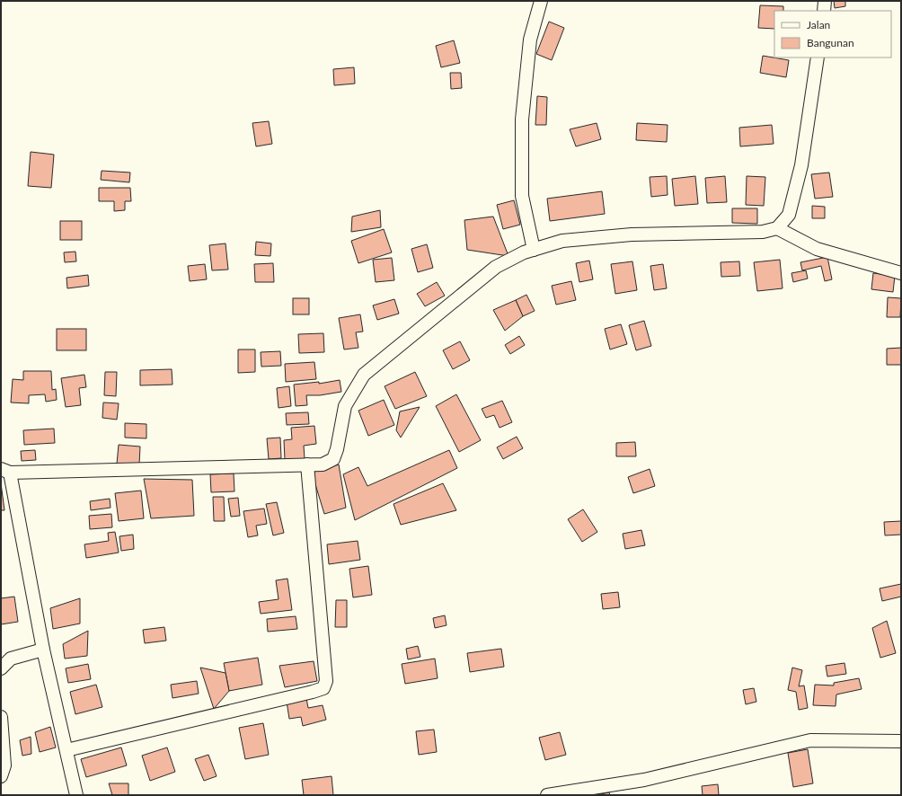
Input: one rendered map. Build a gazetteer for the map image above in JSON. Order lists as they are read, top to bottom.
{
  "legend": ["Jalan", "Bangunan"]
}
